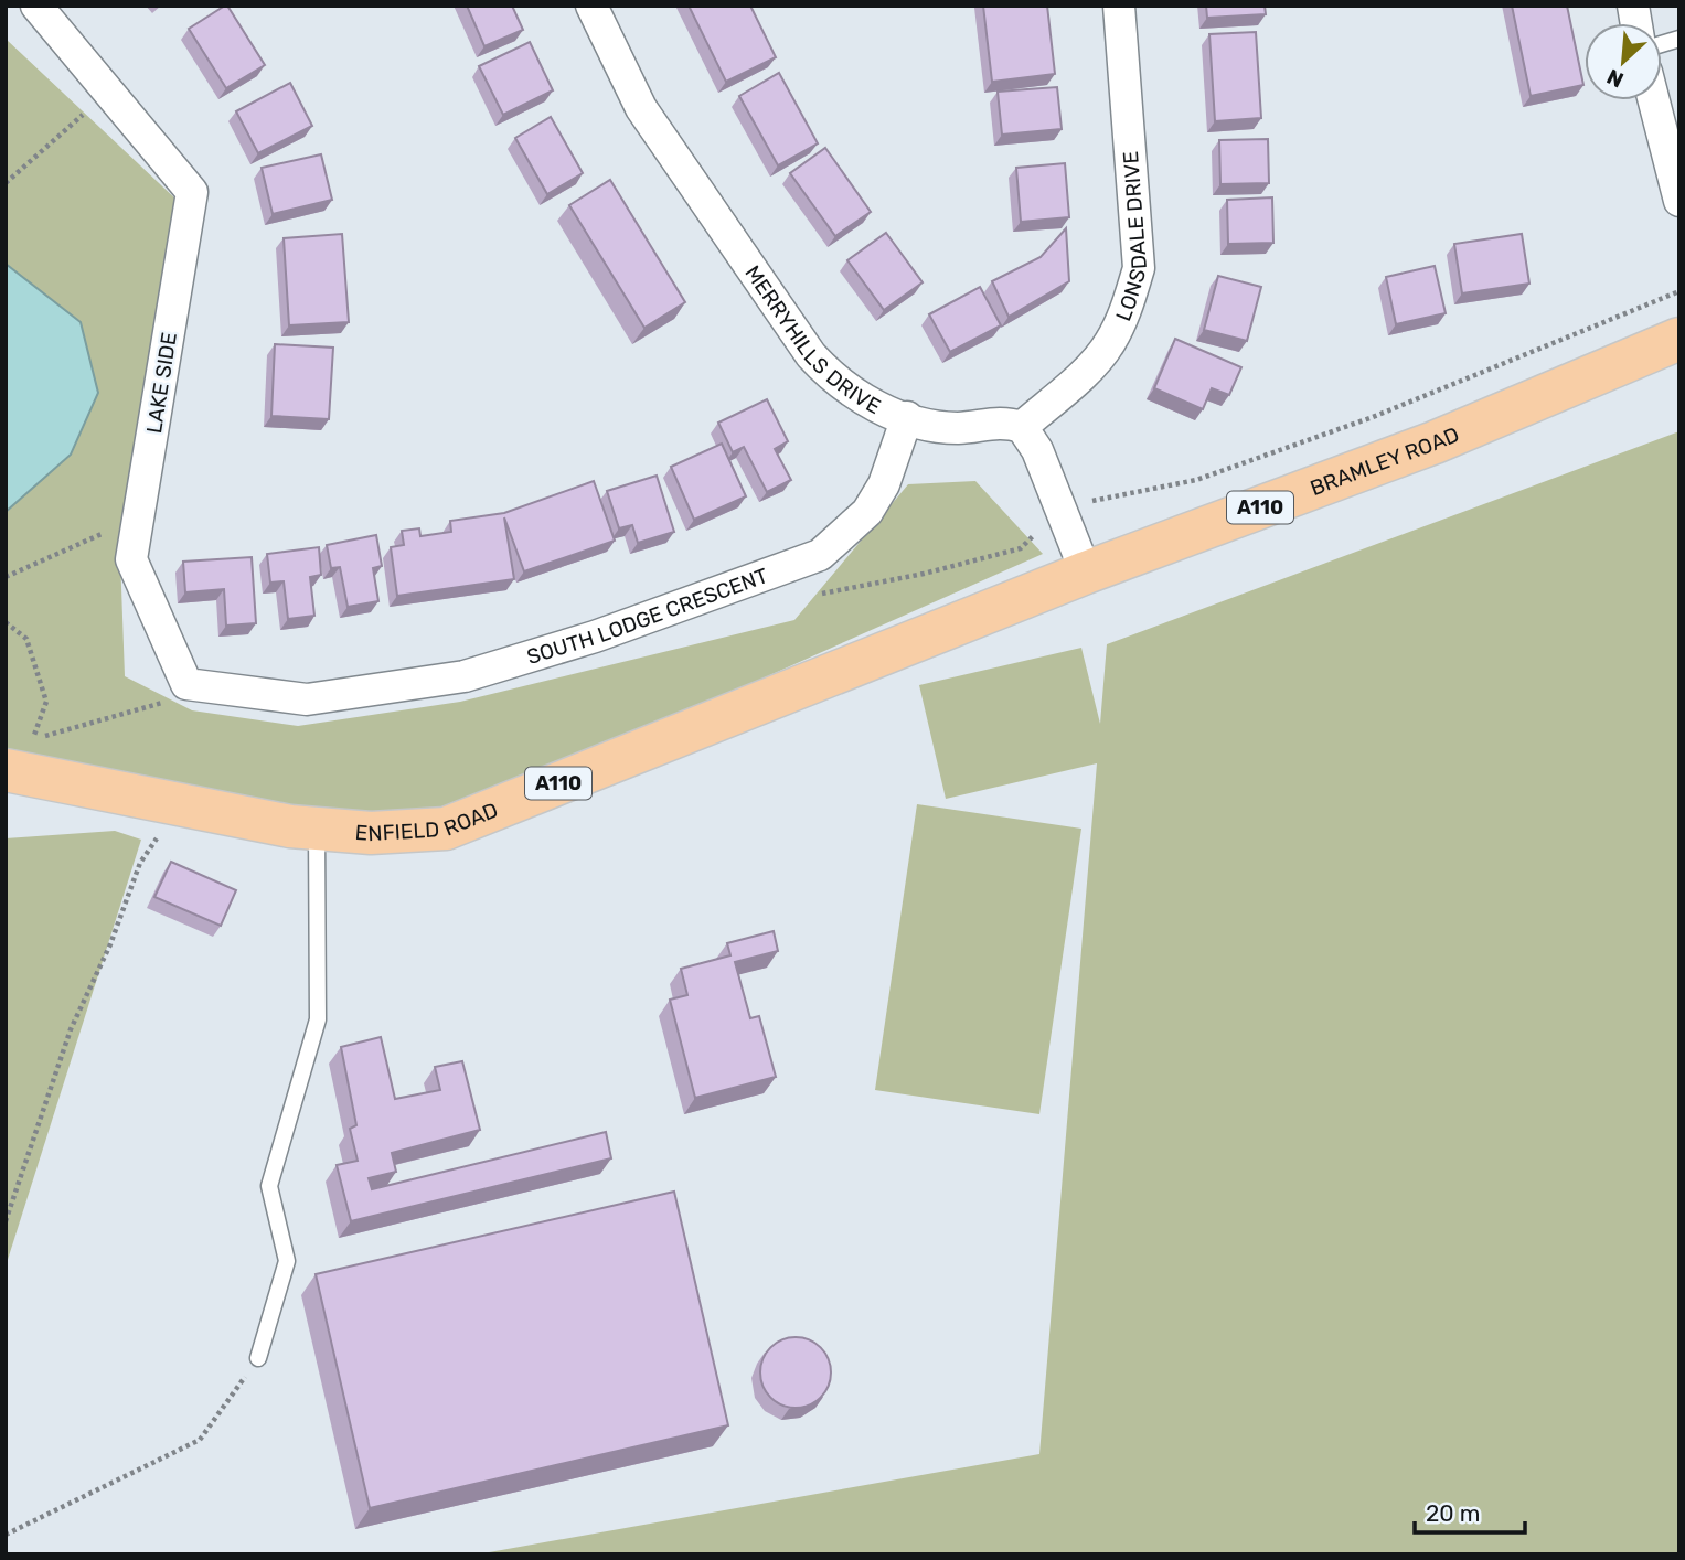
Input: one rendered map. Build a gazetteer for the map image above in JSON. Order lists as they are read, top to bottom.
{
  "streets": {
    "main road": ["BRAMLEY ROAD", "A110", "ENFIELD ROAD"],
    "street": [
      "LONSDALE DRIVE",
      "MERRYHILLS DRIVE",
      "LAKE SIDE",
      "SOUTH LODGE CRESCENT"
    ]
  },
  "crossings": [
    ["LONSDALE DRIVE", "MERRYHILLS DRIVE"],
    ["MERRYHILLS DRIVE", "SOUTH LODGE CRESCENT"],
    ["LAKE SIDE", "SOUTH LODGE CRESCENT"],
    ["BRAMLEY ROAD", "ENFIELD ROAD"]
  ],
  "scale_bar": "20 m",
  "north": "bottom left"
}
